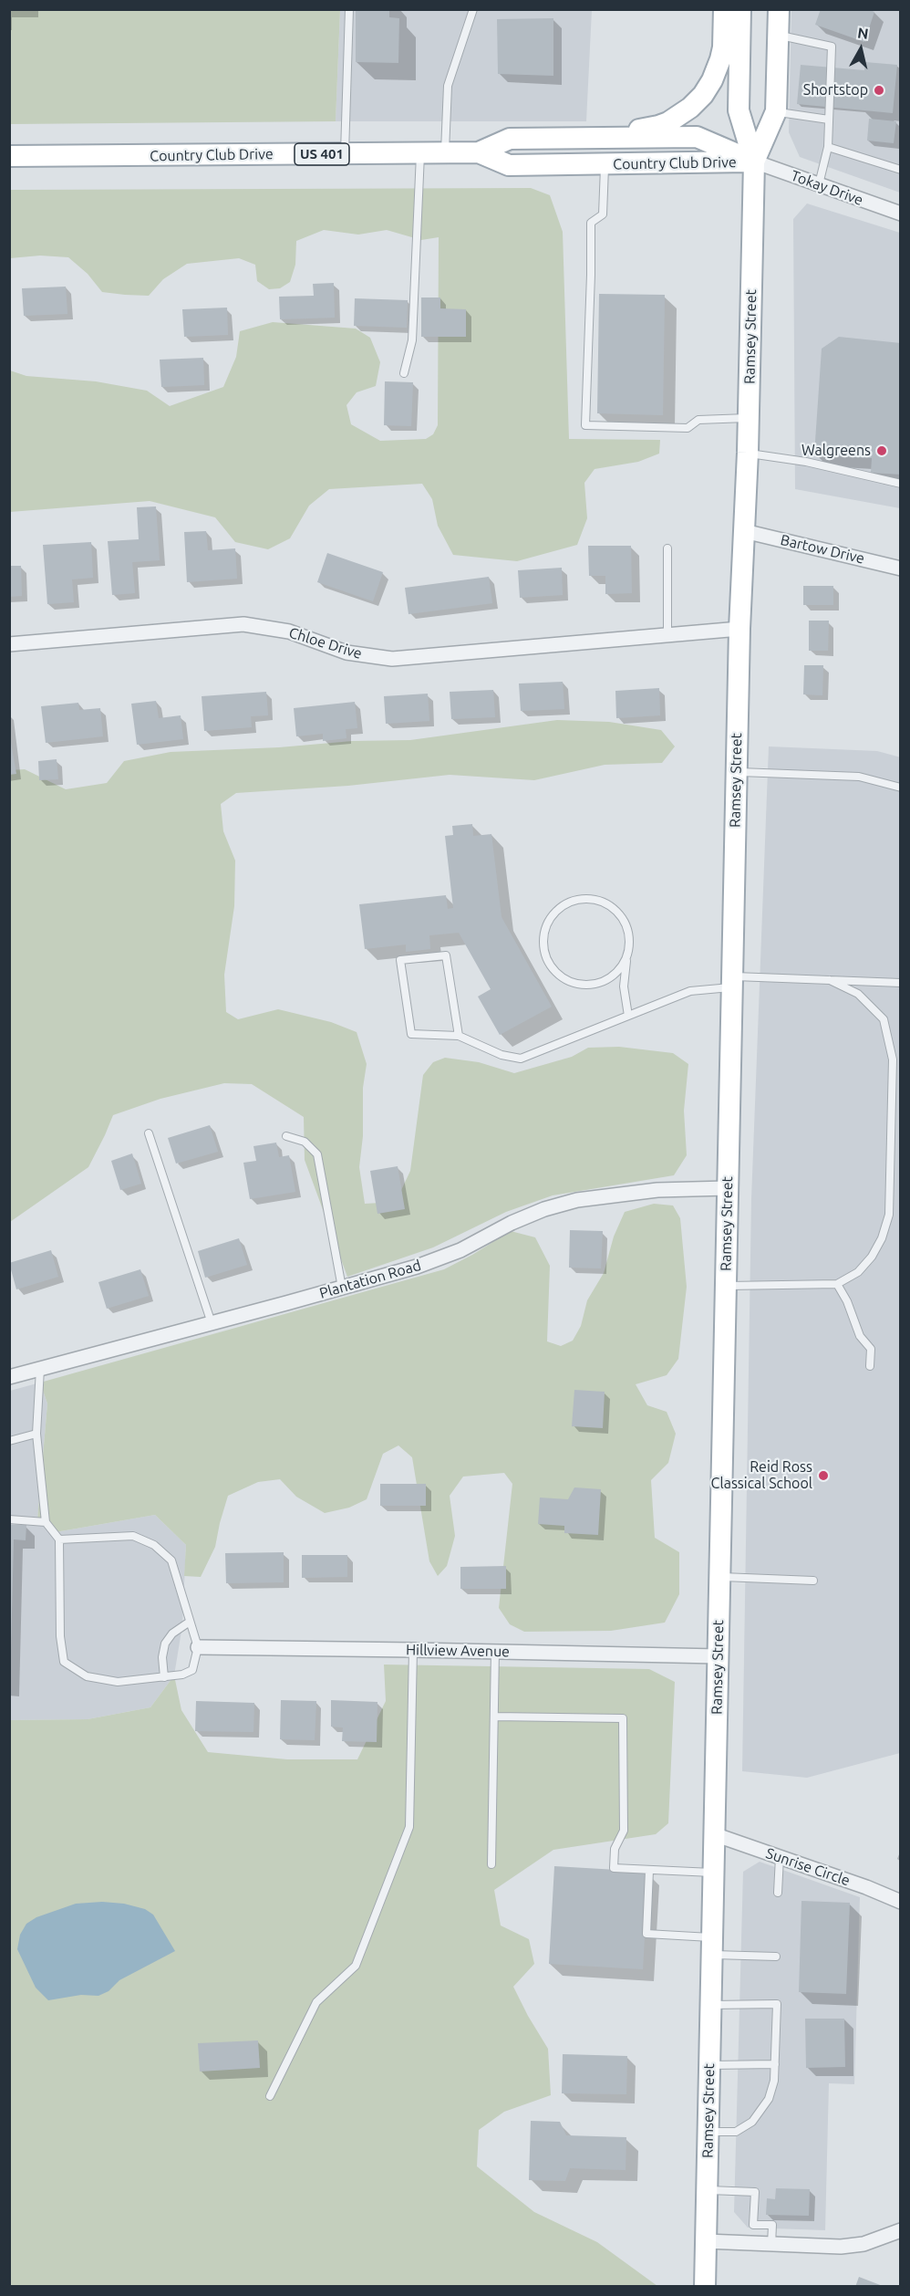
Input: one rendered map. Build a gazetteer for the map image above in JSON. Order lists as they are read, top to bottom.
{
  "streets": {
    "main road": ["US 401", "Country Club Drive", "Ramsey Street"],
    "street": [
      "Tokay Drive",
      "Bartow Drive",
      "Chloe Drive",
      "Plantation Road",
      "Hillview Avenue",
      "Sunrise Circle"
    ]
  },
  "crossings": [
    ["US 401", "Country Club Drive"],
    ["Country Club Drive", "Tokay Drive"],
    ["Country Club Drive", "Ramsey Street"],
    ["Tokay Drive", "Ramsey Street"],
    ["Ramsey Street", "Bartow Drive"],
    ["Ramsey Street", "Chloe Drive"],
    ["Ramsey Street", "Plantation Road"],
    ["Ramsey Street", "Hillview Avenue"],
    ["Ramsey Street", "Sunrise Circle"]
  ],
  "places": ["Shortstop", "Walgreens", "Reid Ross Classical School"],
  "north": "top"
}
